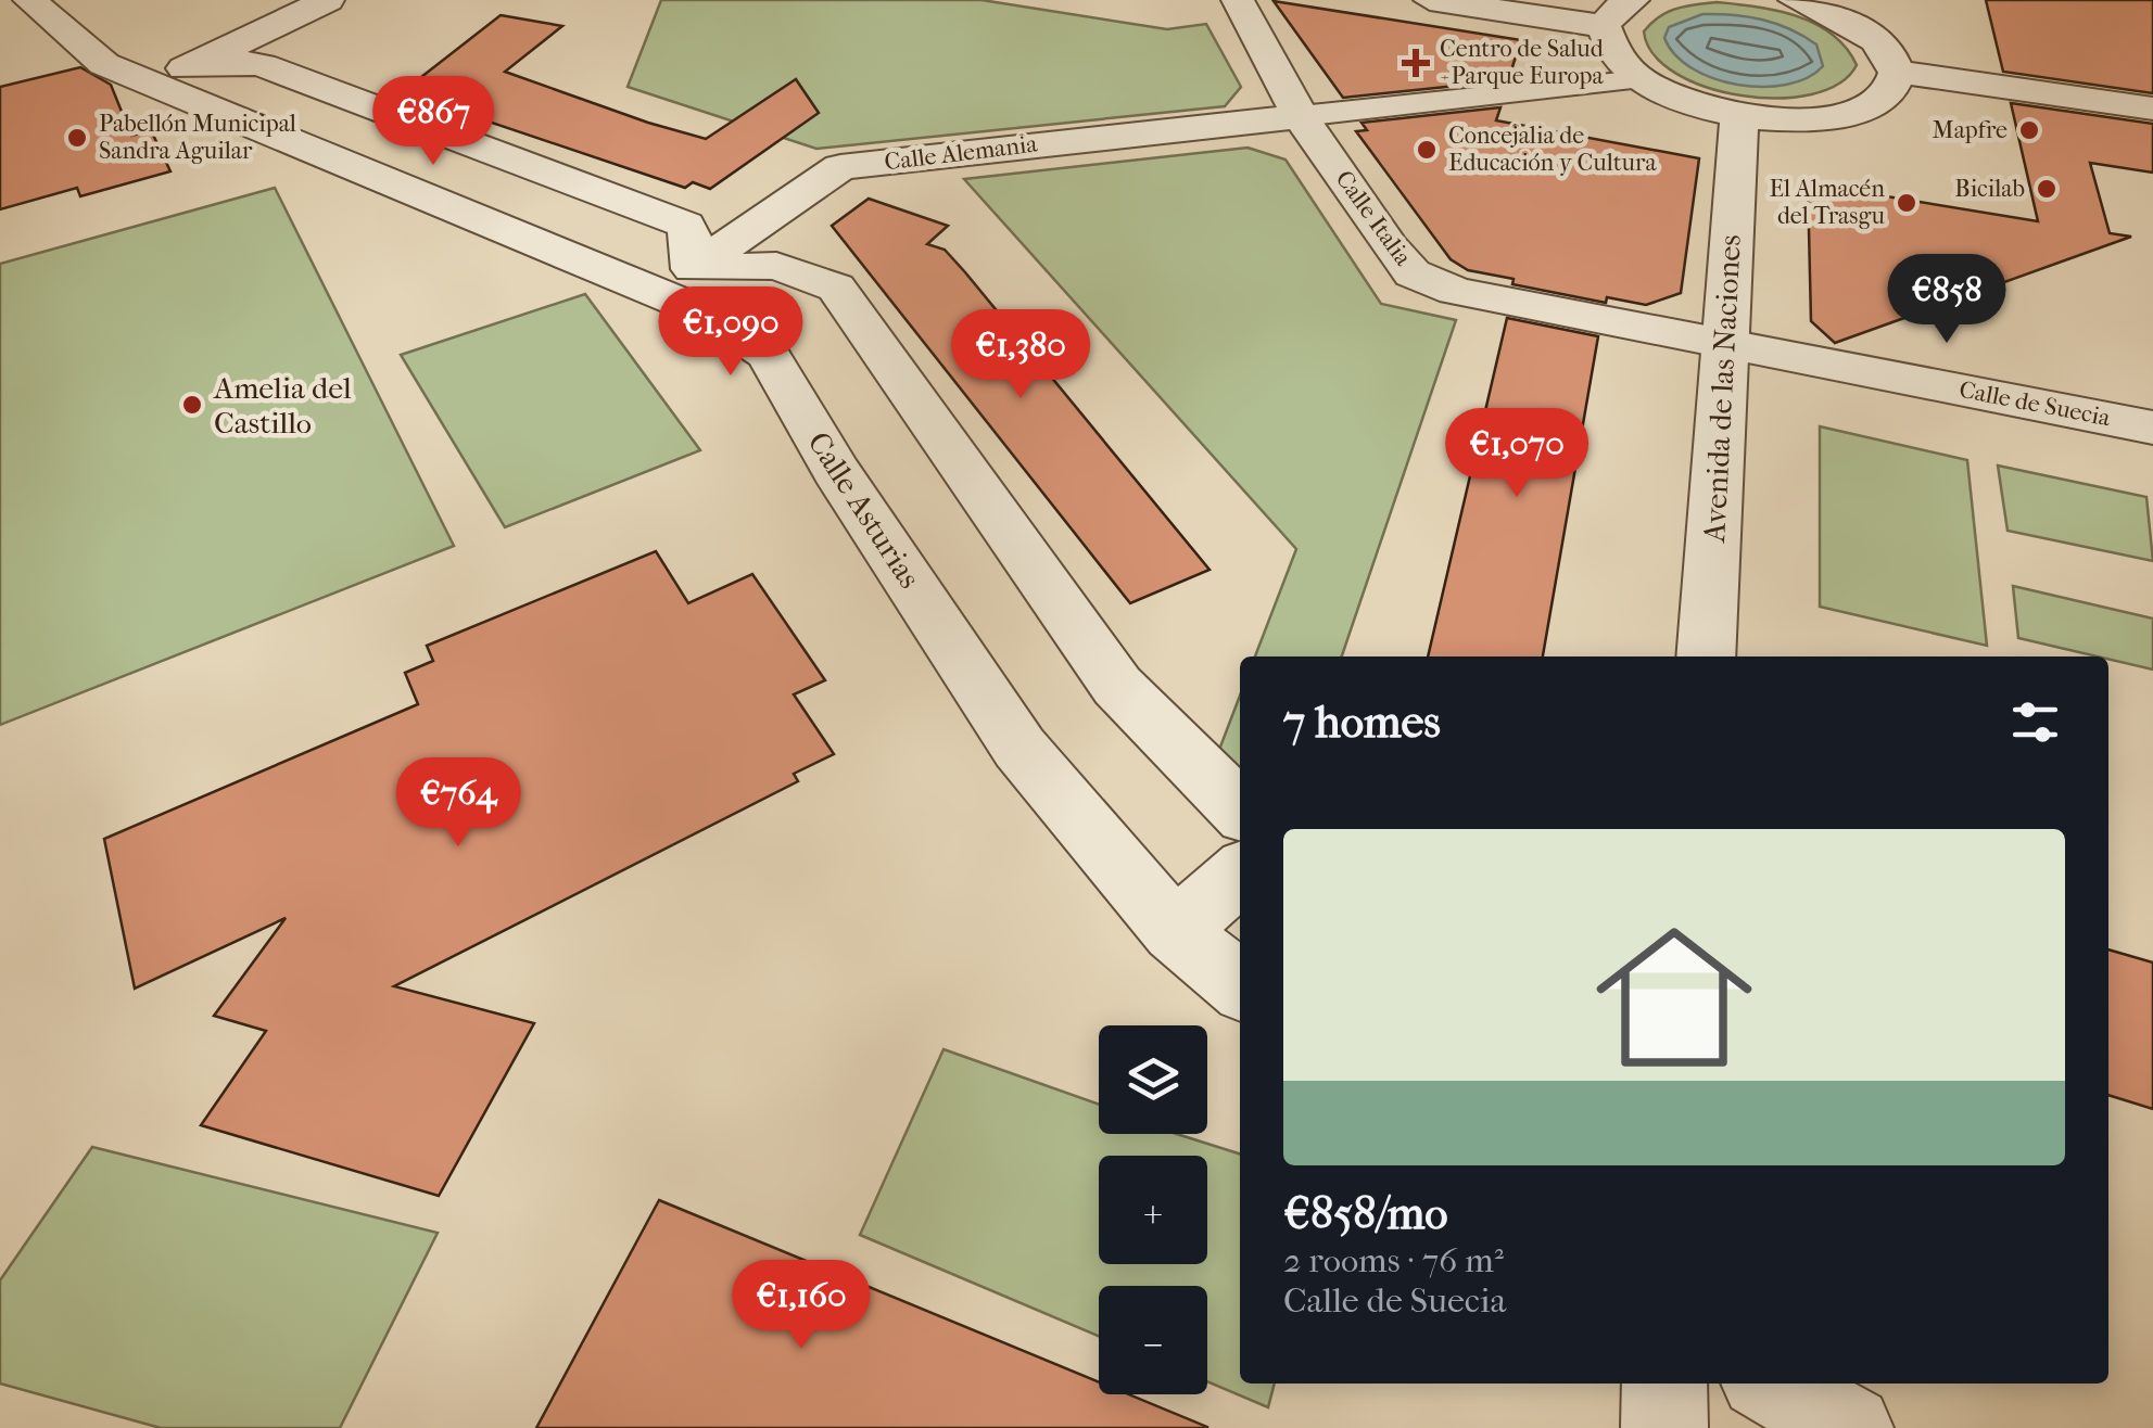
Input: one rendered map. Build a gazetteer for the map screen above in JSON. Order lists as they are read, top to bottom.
{
  "streets": {
    "street": [
      "Calle Alemania",
      "Calle Italia",
      "Avenida de las Naciones",
      "Calle de Suecia",
      "Calle Asturias"
    ]
  },
  "crossings": [
    ["Calle Alemania", "Calle Italia"],
    ["Calle Alemania", "Calle Asturias"],
    ["Calle Italia", "Avenida de las Naciones"],
    ["Calle Italia", "Calle de Suecia"],
    ["Avenida de las Naciones", "Calle de Suecia"]
  ],
  "places": {
    "health": ["Centro de Salud - Parque Europa"],
    "other": [
      "Mapfre",
      "Pabellón Municipal Sandra Aguilar",
      "Concejalia de Educación y Cultura",
      "Bicilab",
      "El Almacén del Trasgu",
      "Amelia del Castillo"
    ]
  },
  "page": {
    "price": [
      "€867",
      "€858",
      "€1,090",
      "€1,380",
      "€1,070",
      "€764",
      "€1,160"
    ],
    "heading": "7 homes",
    "list": [
      {
        "name": "€858/mo",
        "note": "2 rooms · 76 m² · Calle de Suecia"
      }
    ],
    "map_buttons": ["+", "−"]
  }
}
